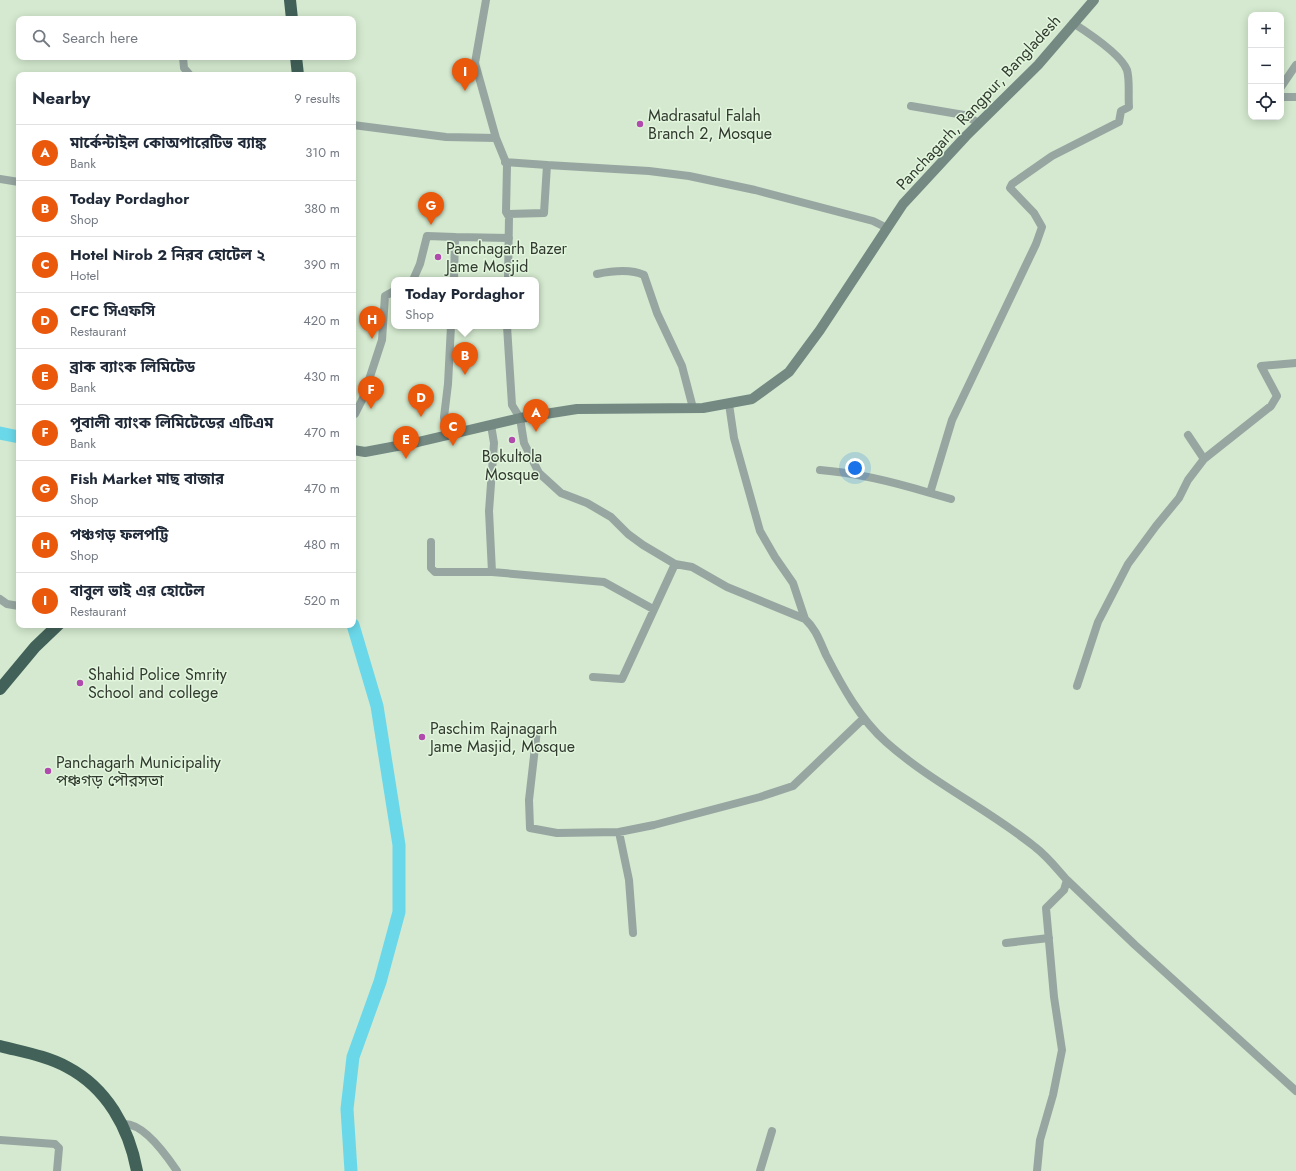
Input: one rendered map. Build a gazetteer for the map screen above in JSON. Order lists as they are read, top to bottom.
{
  "streets": {
    "street": ["Panchagarh, Rangpur, Bangladesh"]
  },
  "places": [
    "Madrasatul Falah Branch 2, Mosque",
    "Panchagarh Bazer Jame Mosjid",
    "Bokultola Mosque",
    "Shahid Police Smrity School and college",
    "Paschim Rajnagarh Jame Masjid, Mosque",
    "Panchagarh Municipality পঞ্চগড় পৌরসভা"
  ],
  "page": {
    "map_buttons": ["+", "−"],
    "search": "Search here",
    "pins": [
      "I",
      "G",
      "H",
      "B",
      "F",
      "D",
      "A",
      "C",
      "E"
    ],
    "heading": ["Nearby", "9 results"],
    "list": [
      {
        "mark": "A",
        "name": "মার্কেন্টাইল কোঅপারেটিভ ব্যাঙ্ক",
        "note": "Bank",
        "value": "310 m"
      },
      {
        "mark": "B",
        "name": "Today Pordaghor",
        "note": "Shop",
        "value": "380 m"
      },
      {
        "mark": "C",
        "name": "Hotel Nirob 2 নিরব হোটেল ২",
        "note": "Hotel",
        "value": "390 m"
      },
      {
        "mark": "D",
        "name": "CFC সিএফসি",
        "note": "Restaurant",
        "value": "420 m"
      },
      {
        "mark": "E",
        "name": "ব্রাক ব্যাংক লিমিটেড",
        "note": "Bank",
        "value": "430 m"
      },
      {
        "mark": "F",
        "name": "পূবালী ব্যাংক লিমিটেডের এটিএম",
        "note": "Bank",
        "value": "470 m"
      },
      {
        "mark": "G",
        "name": "Fish Market মাছ বাজার",
        "note": "Shop",
        "value": "470 m"
      },
      {
        "mark": "H",
        "name": "পঞ্চগড় ফলপট্টি",
        "note": "Shop",
        "value": "480 m"
      },
      {
        "mark": "I",
        "name": "বাবুল ভাই এর হোটেল",
        "note": "Restaurant",
        "value": "520 m"
      }
    ],
    "popup": ["Today Pordaghor", "Shop"]
  }
}
